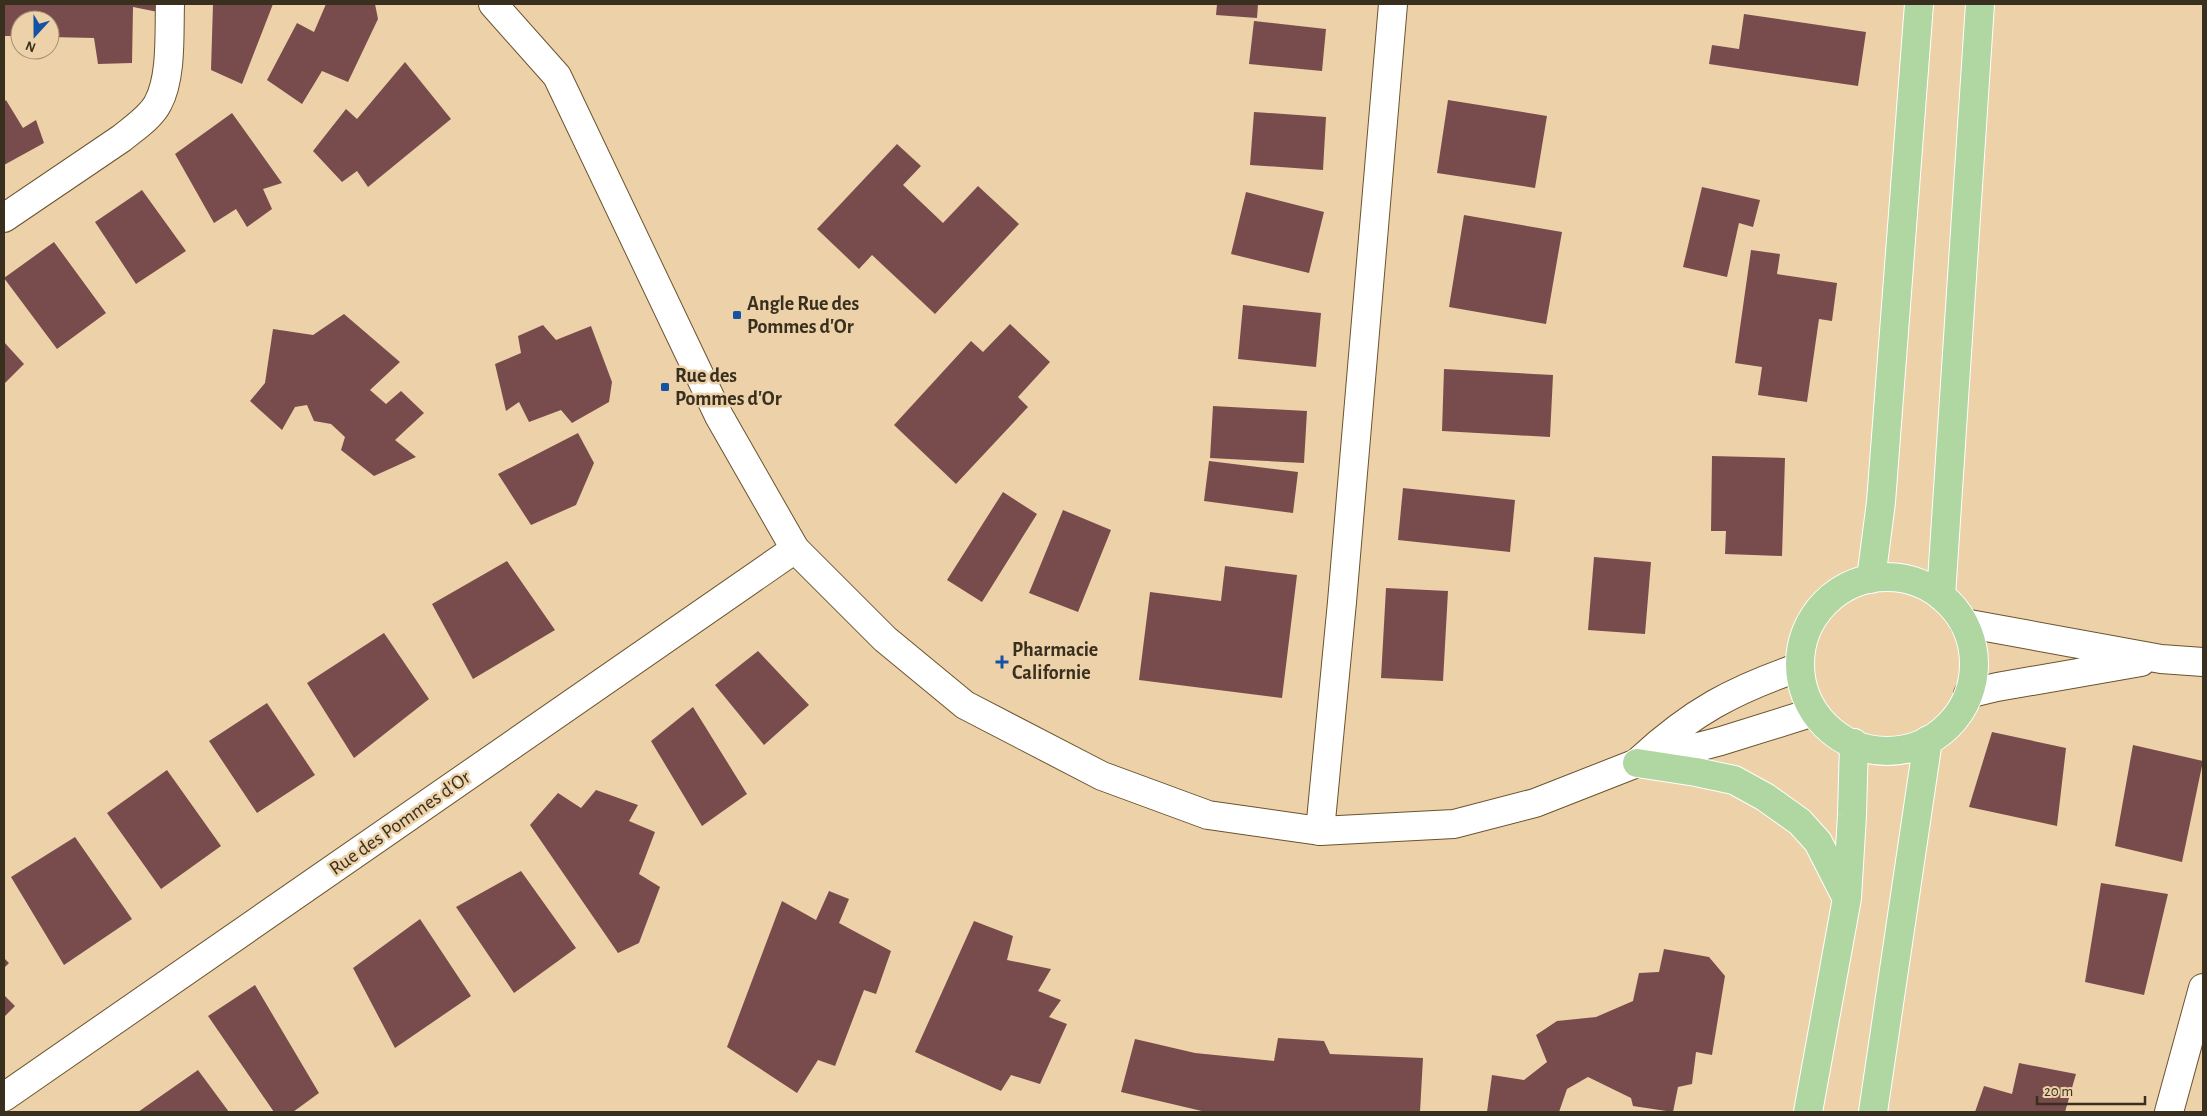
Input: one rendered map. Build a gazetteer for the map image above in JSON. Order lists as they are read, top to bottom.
{
  "streets": {
    "main road": ["Rue des Pommes d'Or"]
  },
  "places": {
    "transit": ["Angle Rue des Pommes d'Or", "Rue des Pommes d'Or"],
    "health": ["Pharmacie Californie"]
  },
  "scale_bar": "20 m",
  "north": "bottom"
}
